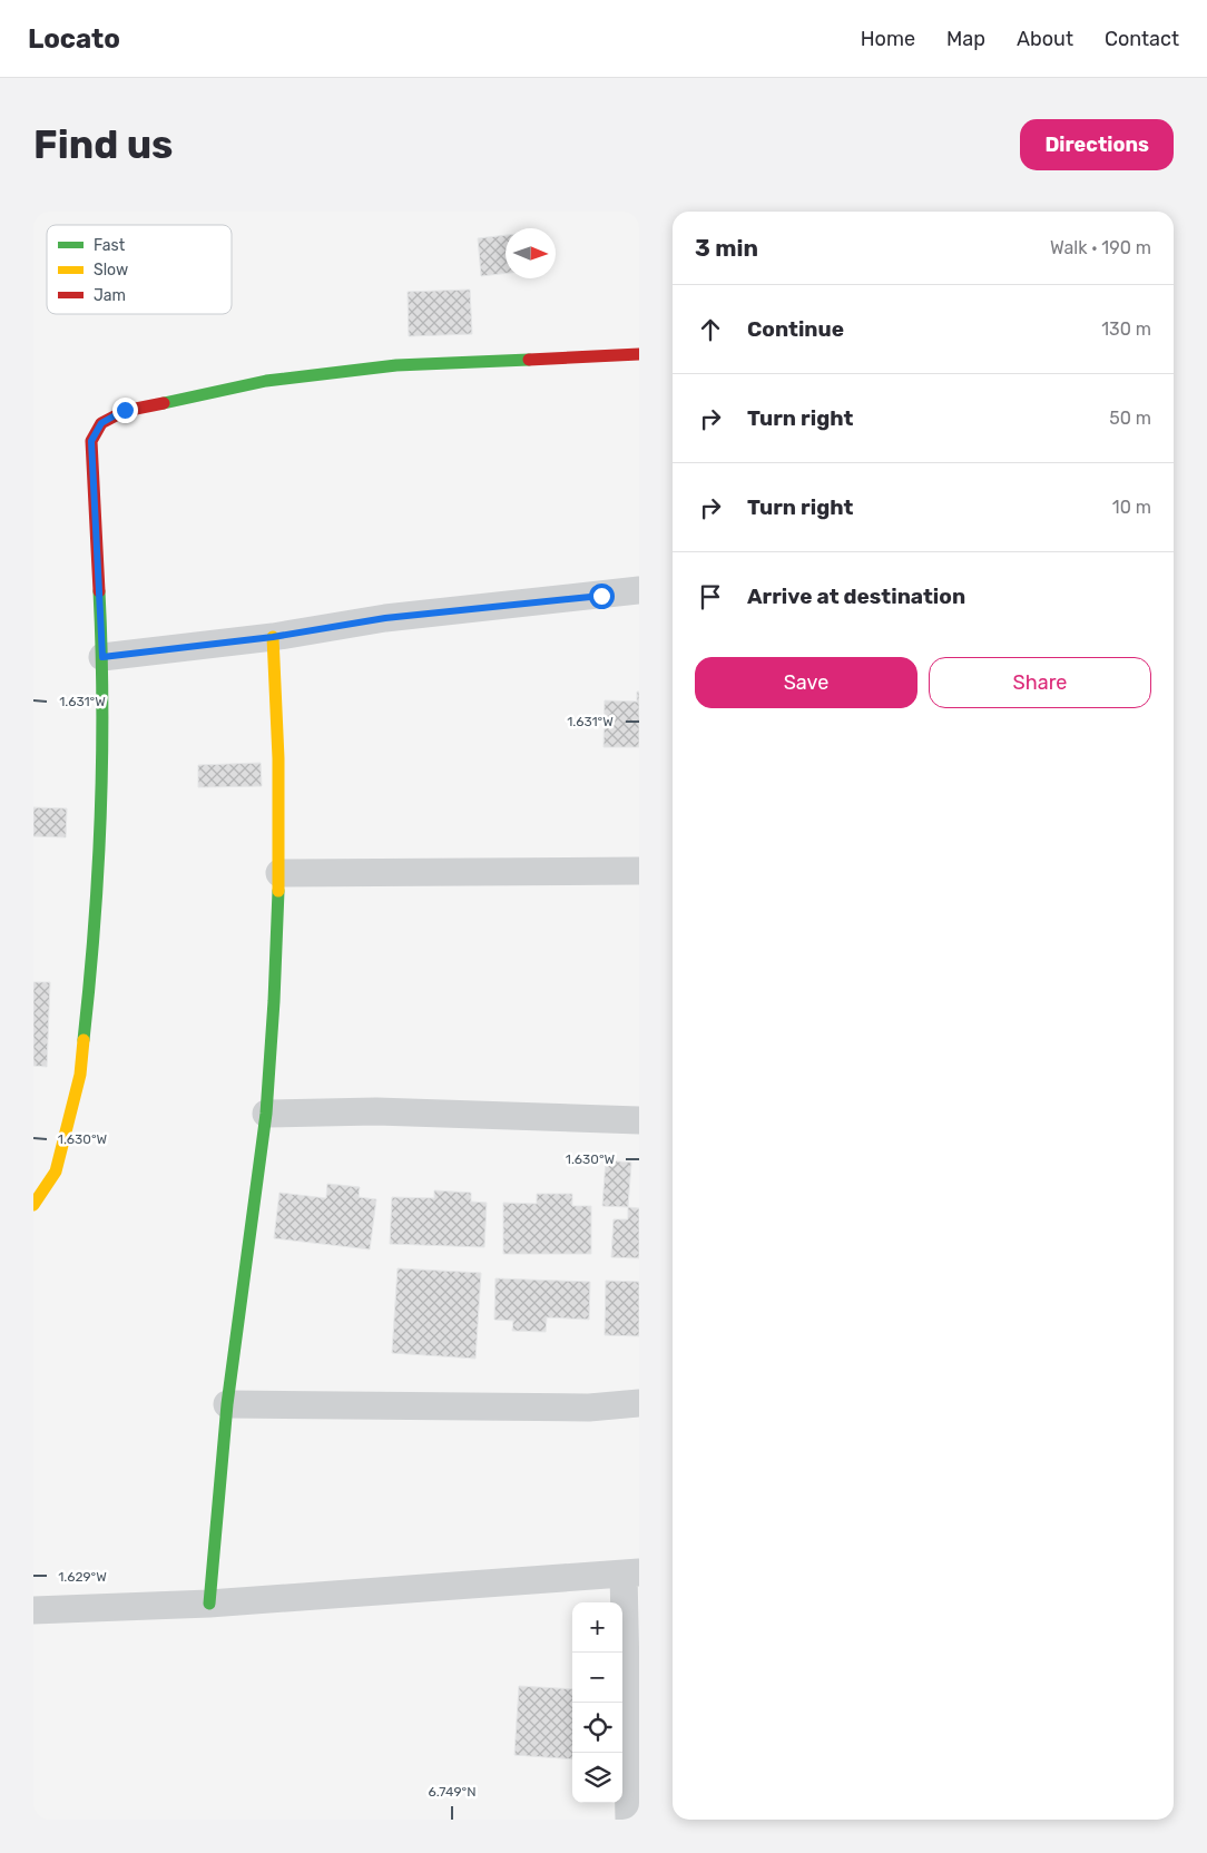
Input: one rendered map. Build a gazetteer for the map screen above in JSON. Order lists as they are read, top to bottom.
{
  "legend": ["Fast", "Slow", "Jam"],
  "north": "right",
  "page": {
    "header": "Locato",
    "nav": [
      "Home",
      "Map",
      "About",
      "Contact"
    ],
    "buttons": [
      "Directions",
      ["Save", "Share"]
    ],
    "title": "Find us",
    "heading": ["3 min", "Walk · 190 m"],
    "list": [
      ["Continue", "130 m"],
      ["Turn right", "50 m"],
      ["Turn right", "10 m"],
      "Arrive at destination"
    ],
    "map_buttons": ["+", "−"]
  },
  "coordinates": [
    "1.631°W",
    "1.630°W",
    "1.629°W",
    "6.749°N"
  ]
}
